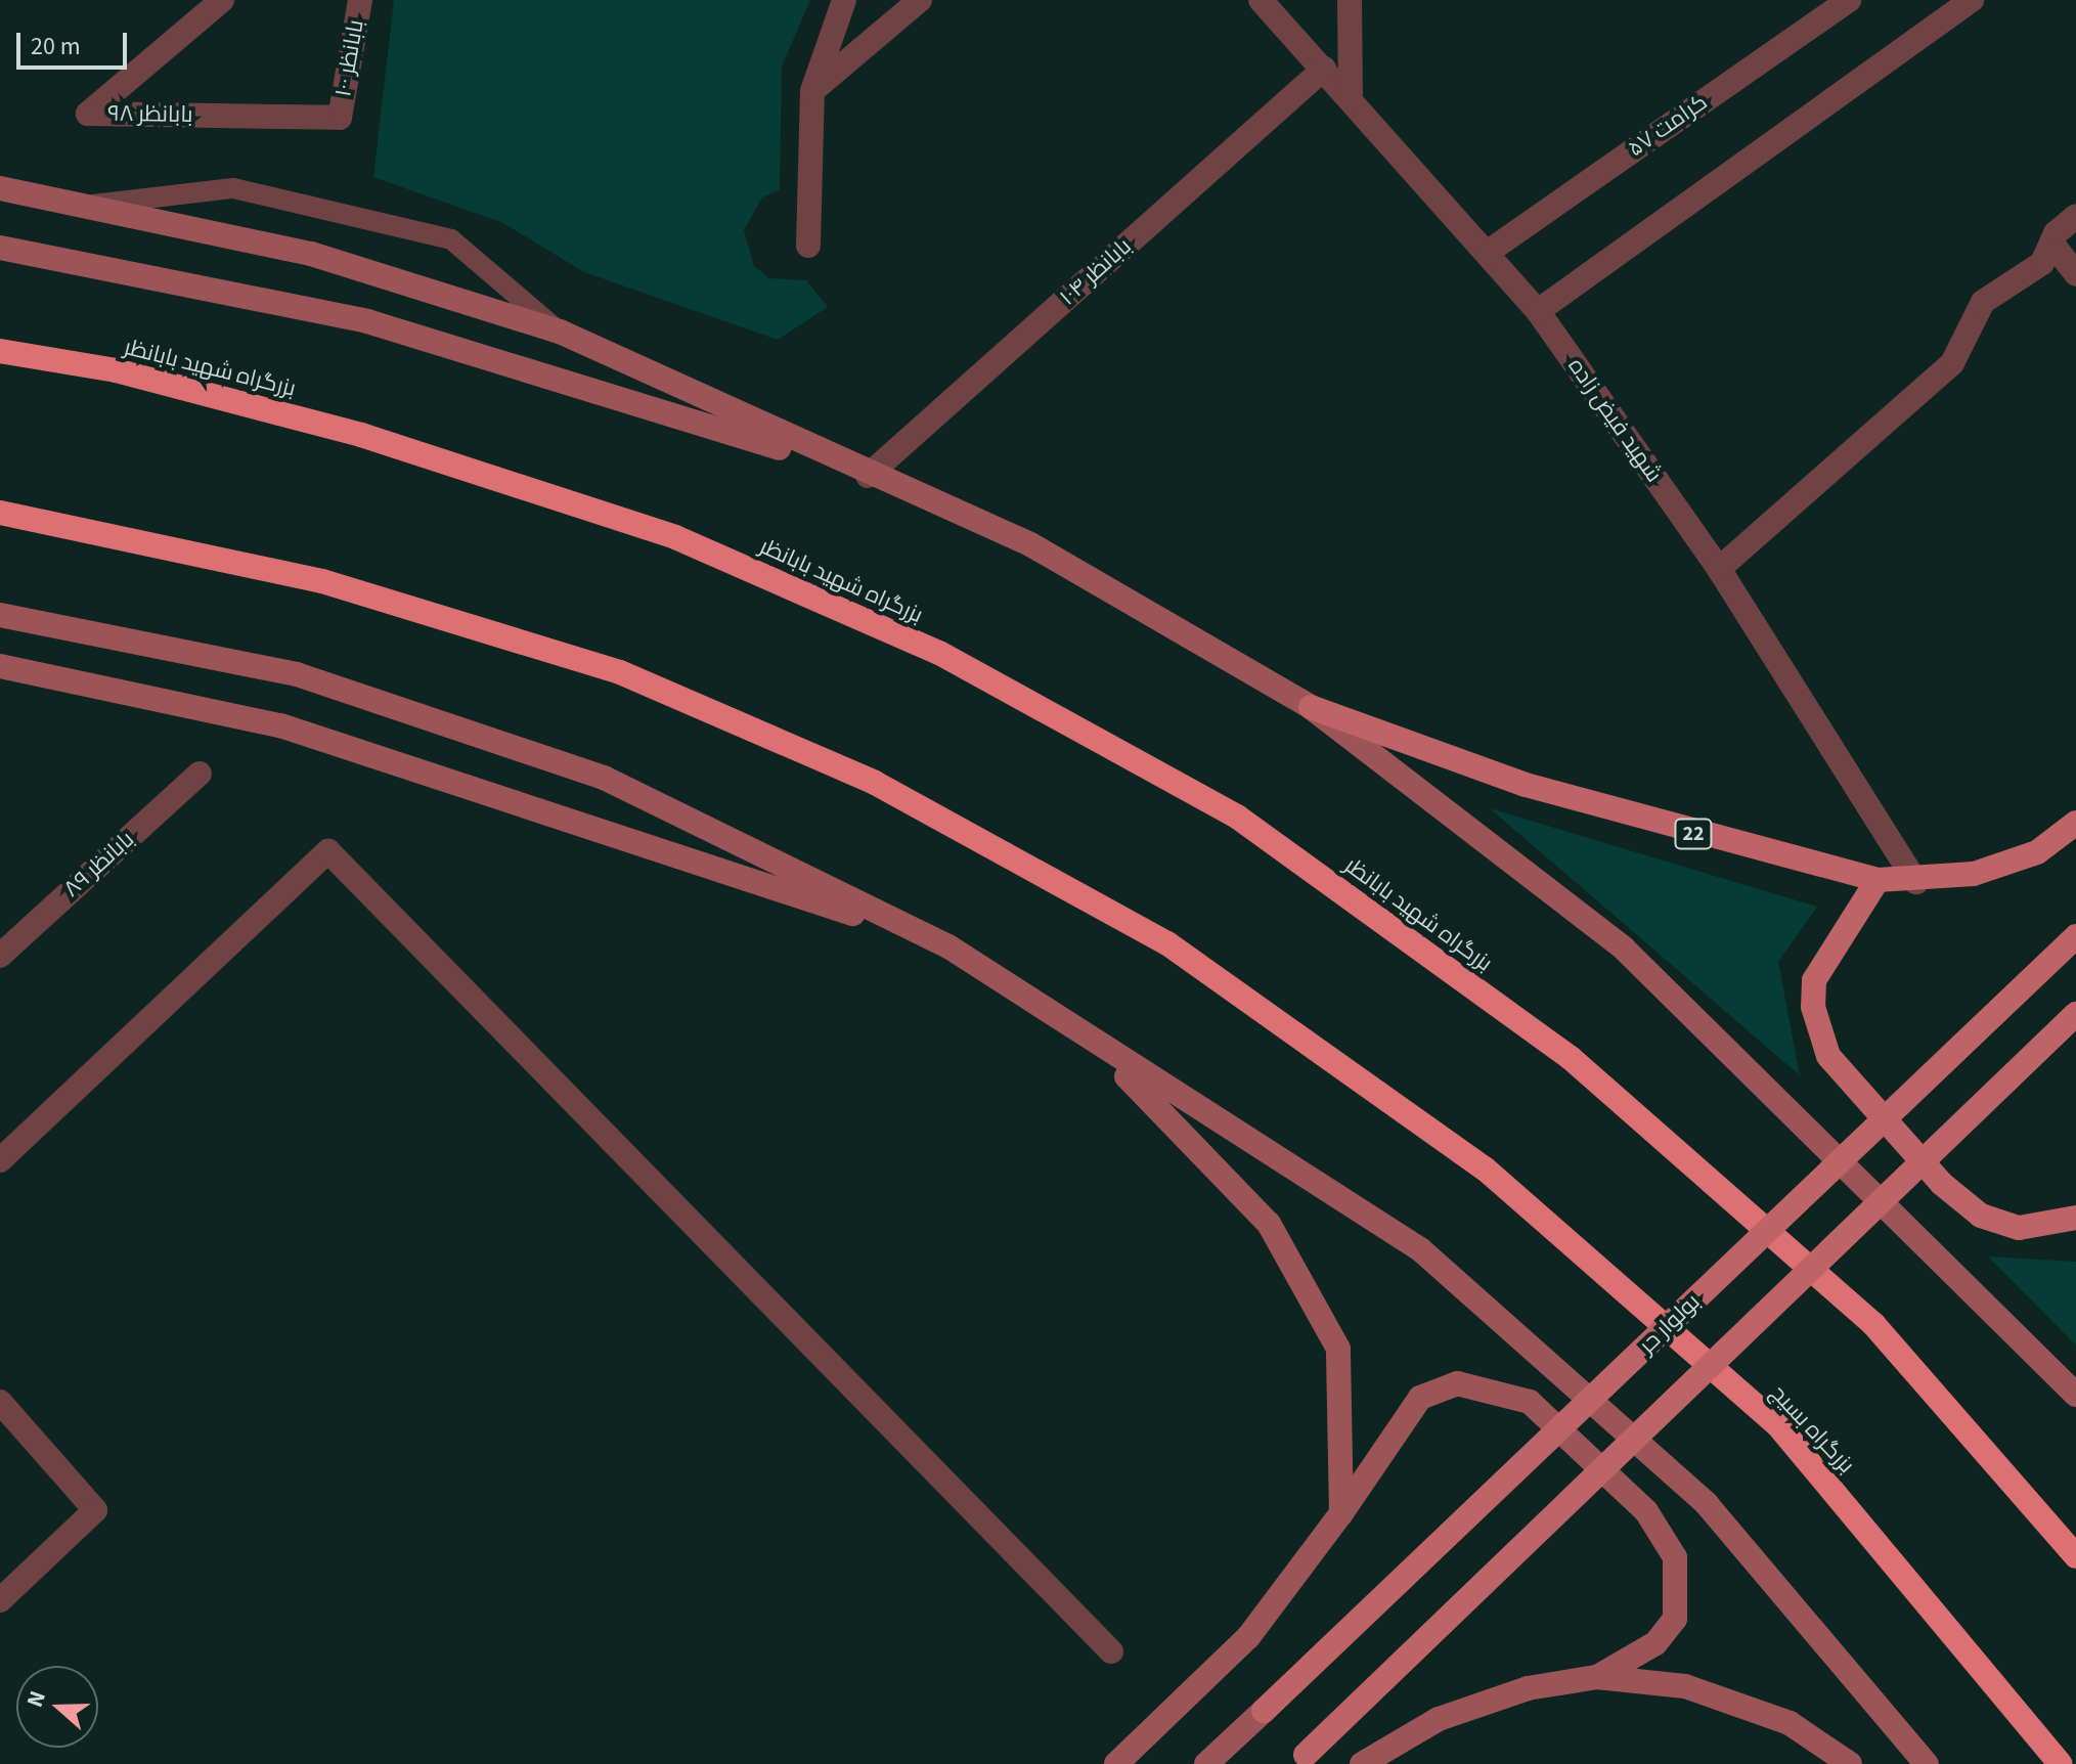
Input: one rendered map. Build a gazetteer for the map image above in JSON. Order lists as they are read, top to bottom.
{
  "streets": {
    "highway": ["بزرگراه شهید بابانظر", "بزرگراه بسیج"],
    "main road": ["22", "بولوار حر"],
    "street": [
      "بابانظر ۱۰۰",
      "بابانظر ۹۸",
      "کرامت ۵۷",
      "بابانظر ۱۰۴",
      "شهید فیض زاده",
      "بابانظر ۸۹"
    ]
  },
  "crossings": [
    ["بابانظر ۱۰۰", "بابانظر ۹۸"],
    ["کرامت ۵۷", "شهید فیض زاده"],
    ["بابانظر ۱۰۴", "شهید فیض زاده"],
    ["شهید فیض زاده", "22"]
  ],
  "scale_bar": "20 m",
  "north": "left"
}
